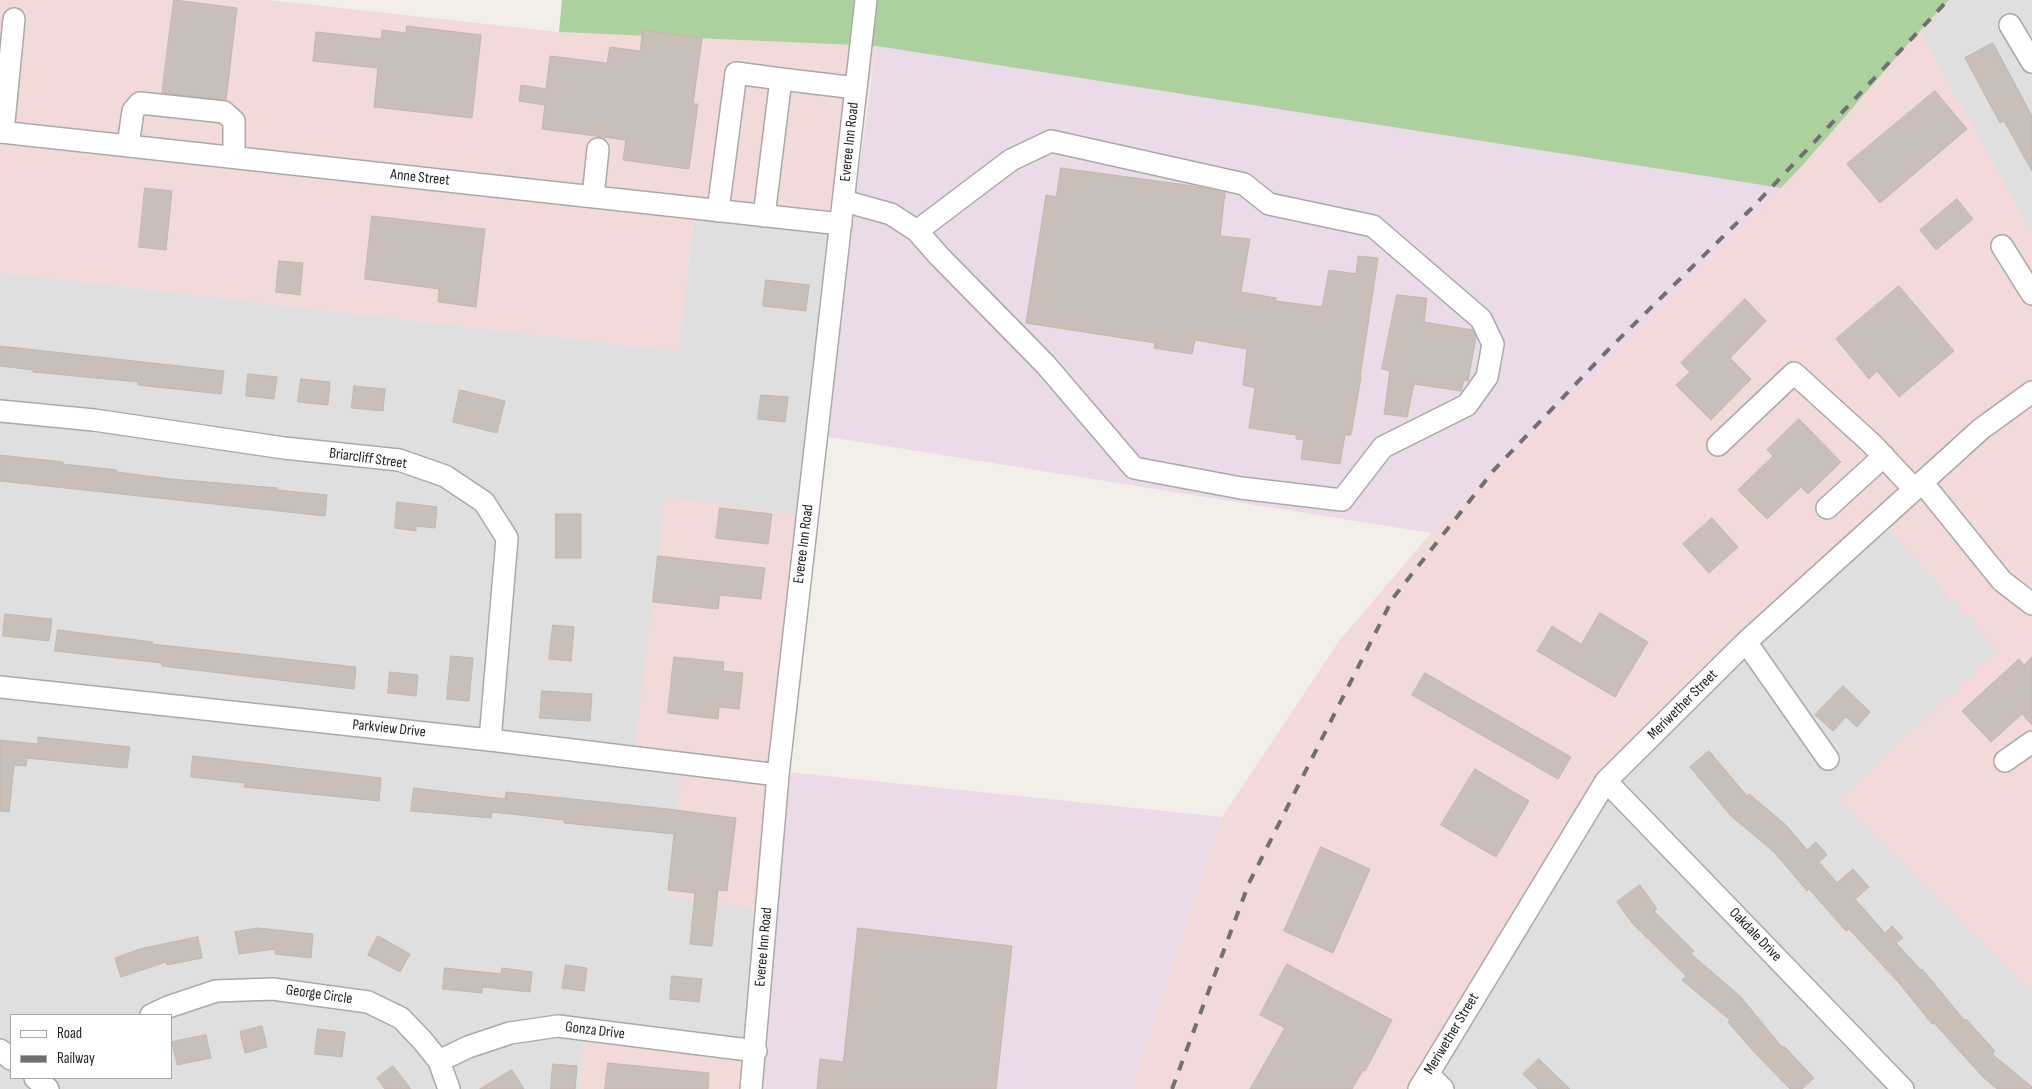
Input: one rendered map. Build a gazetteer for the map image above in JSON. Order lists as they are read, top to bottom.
{
  "streets": {
    "street": [
      "Everee Inn Road",
      "Anne Street",
      "Briarcliff Street",
      "Meriwether Street",
      "Parkview Drive",
      "Oakdale Drive",
      "George Circle",
      "Gonza Drive"
    ]
  },
  "crossings": [
    ["Everee Inn Road", "Anne Street"],
    ["Everee Inn Road", "Parkview Drive"],
    ["Everee Inn Road", "Gonza Drive"],
    ["Briarcliff Street", "Parkview Drive"],
    ["Meriwether Street", "Oakdale Drive"],
    ["George Circle", "Gonza Drive"]
  ],
  "legend": ["Road", "Railway"]
}
